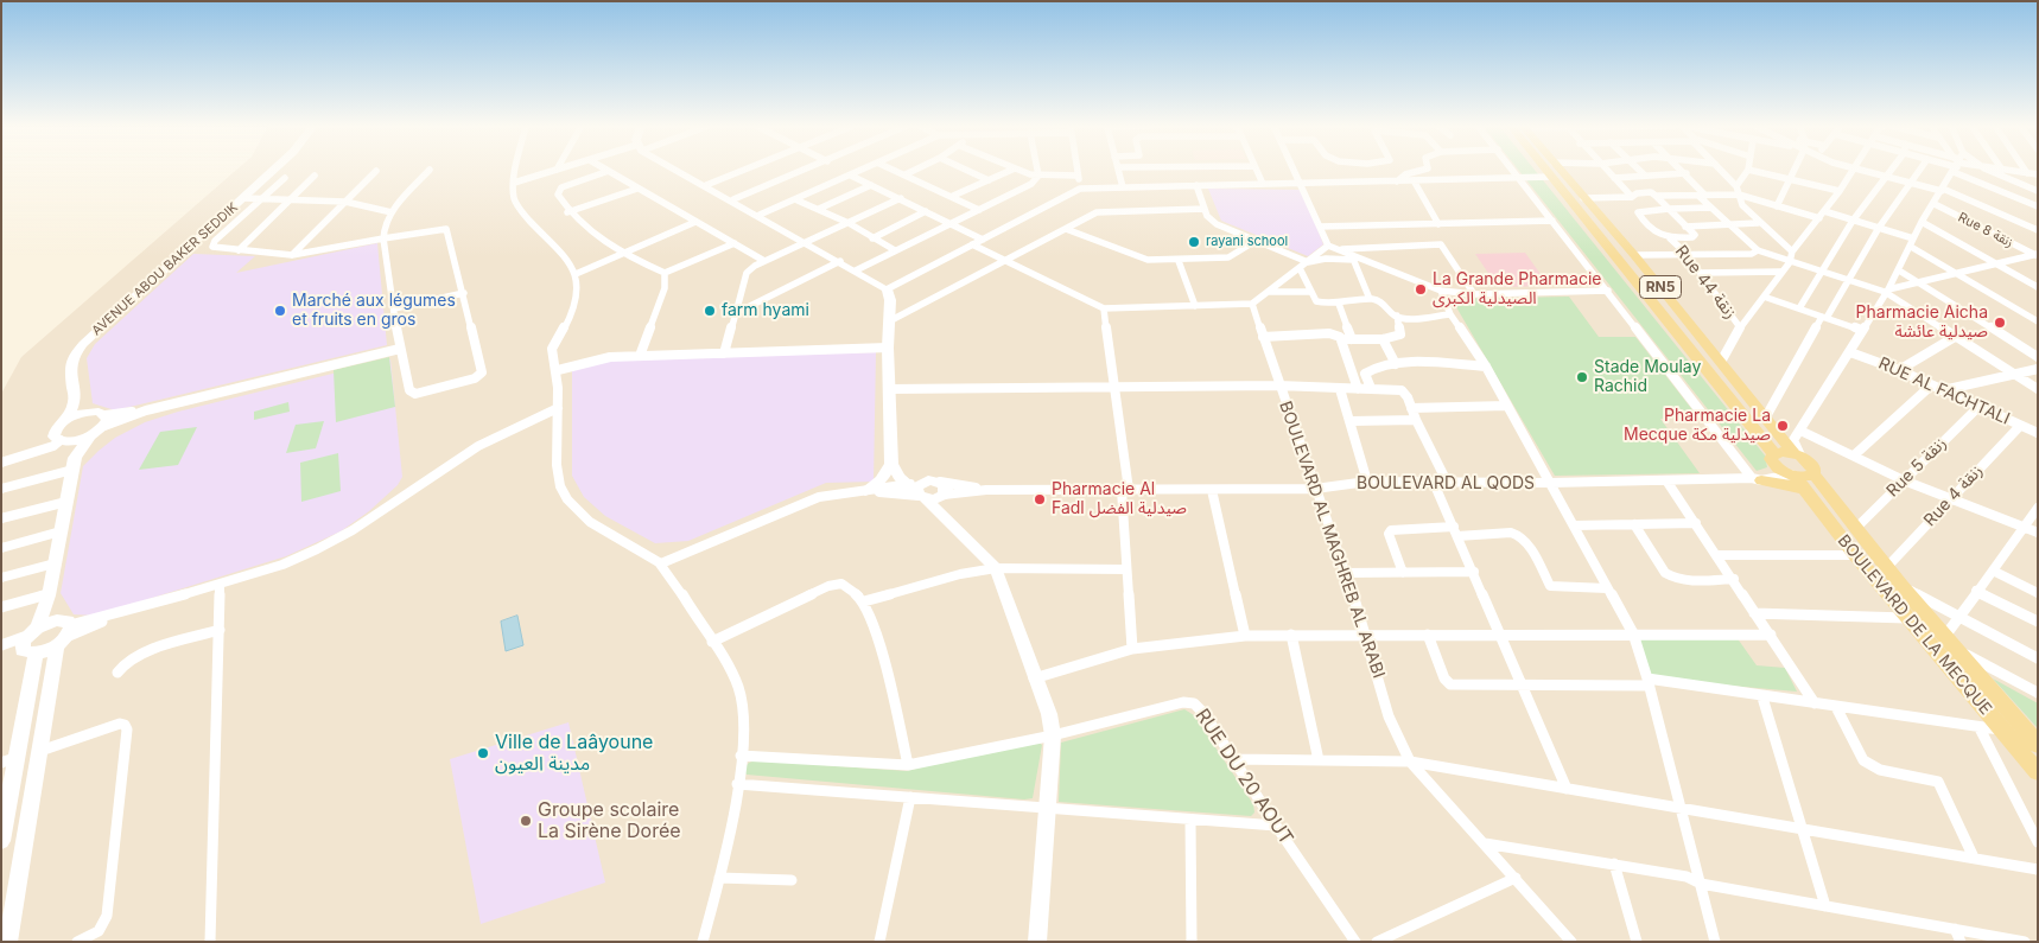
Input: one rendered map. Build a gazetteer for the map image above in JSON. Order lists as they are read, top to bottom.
{
  "streets": {
    "main road": ["AVENUE ABOU BAKER SEDDIK", "RN5", "BOULEVARD DE LA MECQUE"],
    "street": [
      "Rue 8 زنقة",
      "Rue 44 زنقة",
      "RUE AL FACHTALI",
      "Rue 5 زنقة",
      "BOULEVARD AL QODS",
      "Rue 4 زنقة",
      "BOULEVARD AL MAGHREB AL ARABI",
      "RUE DU 20 AOUT"
    ]
  },
  "crossings": [
    ["RN5", "BOULEVARD DE LA MECQUE"],
    ["RUE AL FACHTALI", "Rue 5 زنقة"],
    ["RUE AL FACHTALI", "Rue 4 زنقة"],
    ["Rue 5 زنقة", "BOULEVARD DE LA MECQUE"],
    ["BOULEVARD AL QODS", "BOULEVARD AL MAGHREB AL ARABI"],
    ["Rue 4 زنقة", "BOULEVARD DE LA MECQUE"]
  ],
  "places": [
    "rayani school",
    "La Grande Pharmacie الصيدلية الكبرى",
    "Marché aux légumes et fruits en gros",
    "farm hyami",
    "Pharmacie Aicha صيدلية عائشة",
    "Stade Moulay Rachid",
    "Pharmacie La Mecque صيدلية مكة",
    "Pharmacie Al Fadl صيدلية الفضل",
    "Ville de Laâyoune مدينة العيون",
    "Groupe scolaire La Sirène Dorée"
  ]
}
